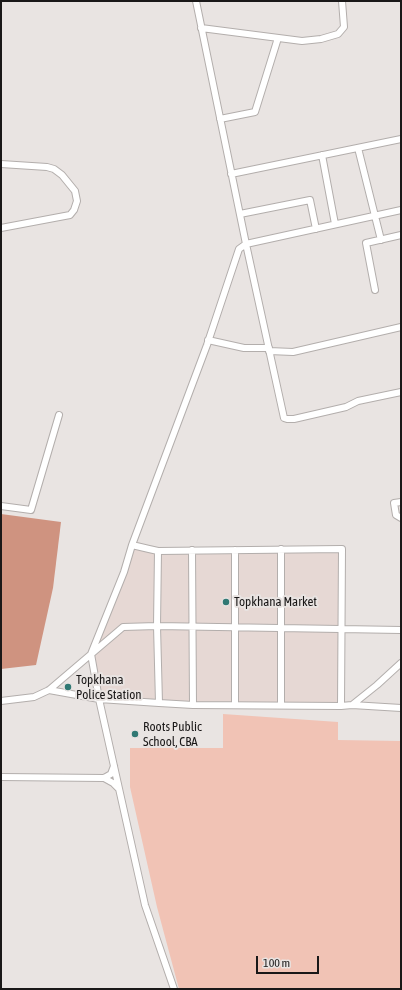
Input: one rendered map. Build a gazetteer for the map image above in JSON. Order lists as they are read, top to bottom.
{
  "places": ["Topkhana Market", "Topkhana Police Station", "Roots Public School, CBA"],
  "scale_bar": "100 m"
}
